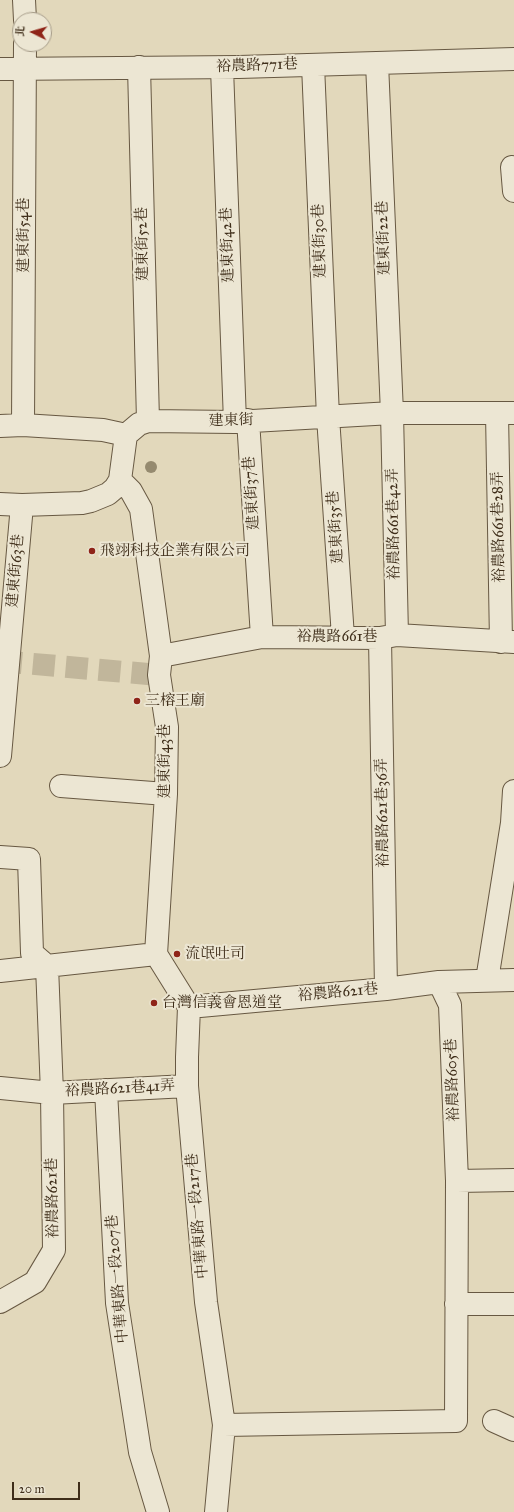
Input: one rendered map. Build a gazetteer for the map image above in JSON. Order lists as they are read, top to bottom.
{
  "streets": {
    "street": [
      "裕農路771巷",
      "建東街54巷",
      "建東街22巷",
      "建東街30巷",
      "建東街52巷",
      "建東街42巷",
      "建東街",
      "建東街37巷",
      "裕農路661巷42弄",
      "建東街35巷",
      "裕農路661巷28弄",
      "建東街63巷",
      "裕農路661巷",
      "建東街43巷",
      "裕農路621巷36弄",
      "裕農路621巷",
      "裕農路605巷",
      "裕農路621巷41弄",
      "中華東路一段217巷",
      "中華東路一段207巷"
    ]
  },
  "crossings": [
    ["裕農路771巷", "建東街54巷"],
    ["裕農路771巷", "建東街22巷"],
    ["裕農路771巷", "建東街30巷"],
    ["裕農路771巷", "建東街52巷"],
    ["裕農路771巷", "建東街42巷"],
    ["建東街22巷", "建東街"],
    ["建東街22巷", "裕農路661巷42弄"],
    ["建東街30巷", "建東街"],
    ["建東街30巷", "建東街35巷"],
    ["建東街52巷", "建東街"],
    ["建東街42巷", "建東街"],
    ["建東街42巷", "建東街37巷"],
    ["建東街", "建東街37巷"],
    ["建東街", "裕農路661巷42弄"],
    ["建東街", "建東街35巷"],
    ["建東街", "裕農路661巷28弄"],
    ["建東街37巷", "裕農路661巷"],
    ["裕農路661巷42弄", "裕農路661巷"],
    ["裕農路661巷42弄", "裕農路621巷36弄"],
    ["建東街35巷", "裕農路661巷"],
    ["裕農路661巷28弄", "裕農路661巷"],
    ["裕農路661巷", "建東街43巷"],
    ["裕農路661巷", "裕農路621巷36弄"],
    ["裕農路621巷36弄", "裕農路621巷"],
    ["裕農路621巷", "裕農路605巷"],
    ["裕農路621巷", "裕農路621巷41弄"],
    ["裕農路621巷", "中華東路一段217巷"],
    ["裕農路621巷41弄", "中華東路一段217巷"],
    ["裕農路621巷41弄", "中華東路一段207巷"]
  ],
  "places": [
    "飛翊科技企業有限公司",
    "三榕王廟",
    "流氓吐司",
    "台灣信義會恩道堂"
  ],
  "scale_bar": "20 m",
  "north": "left"
}
